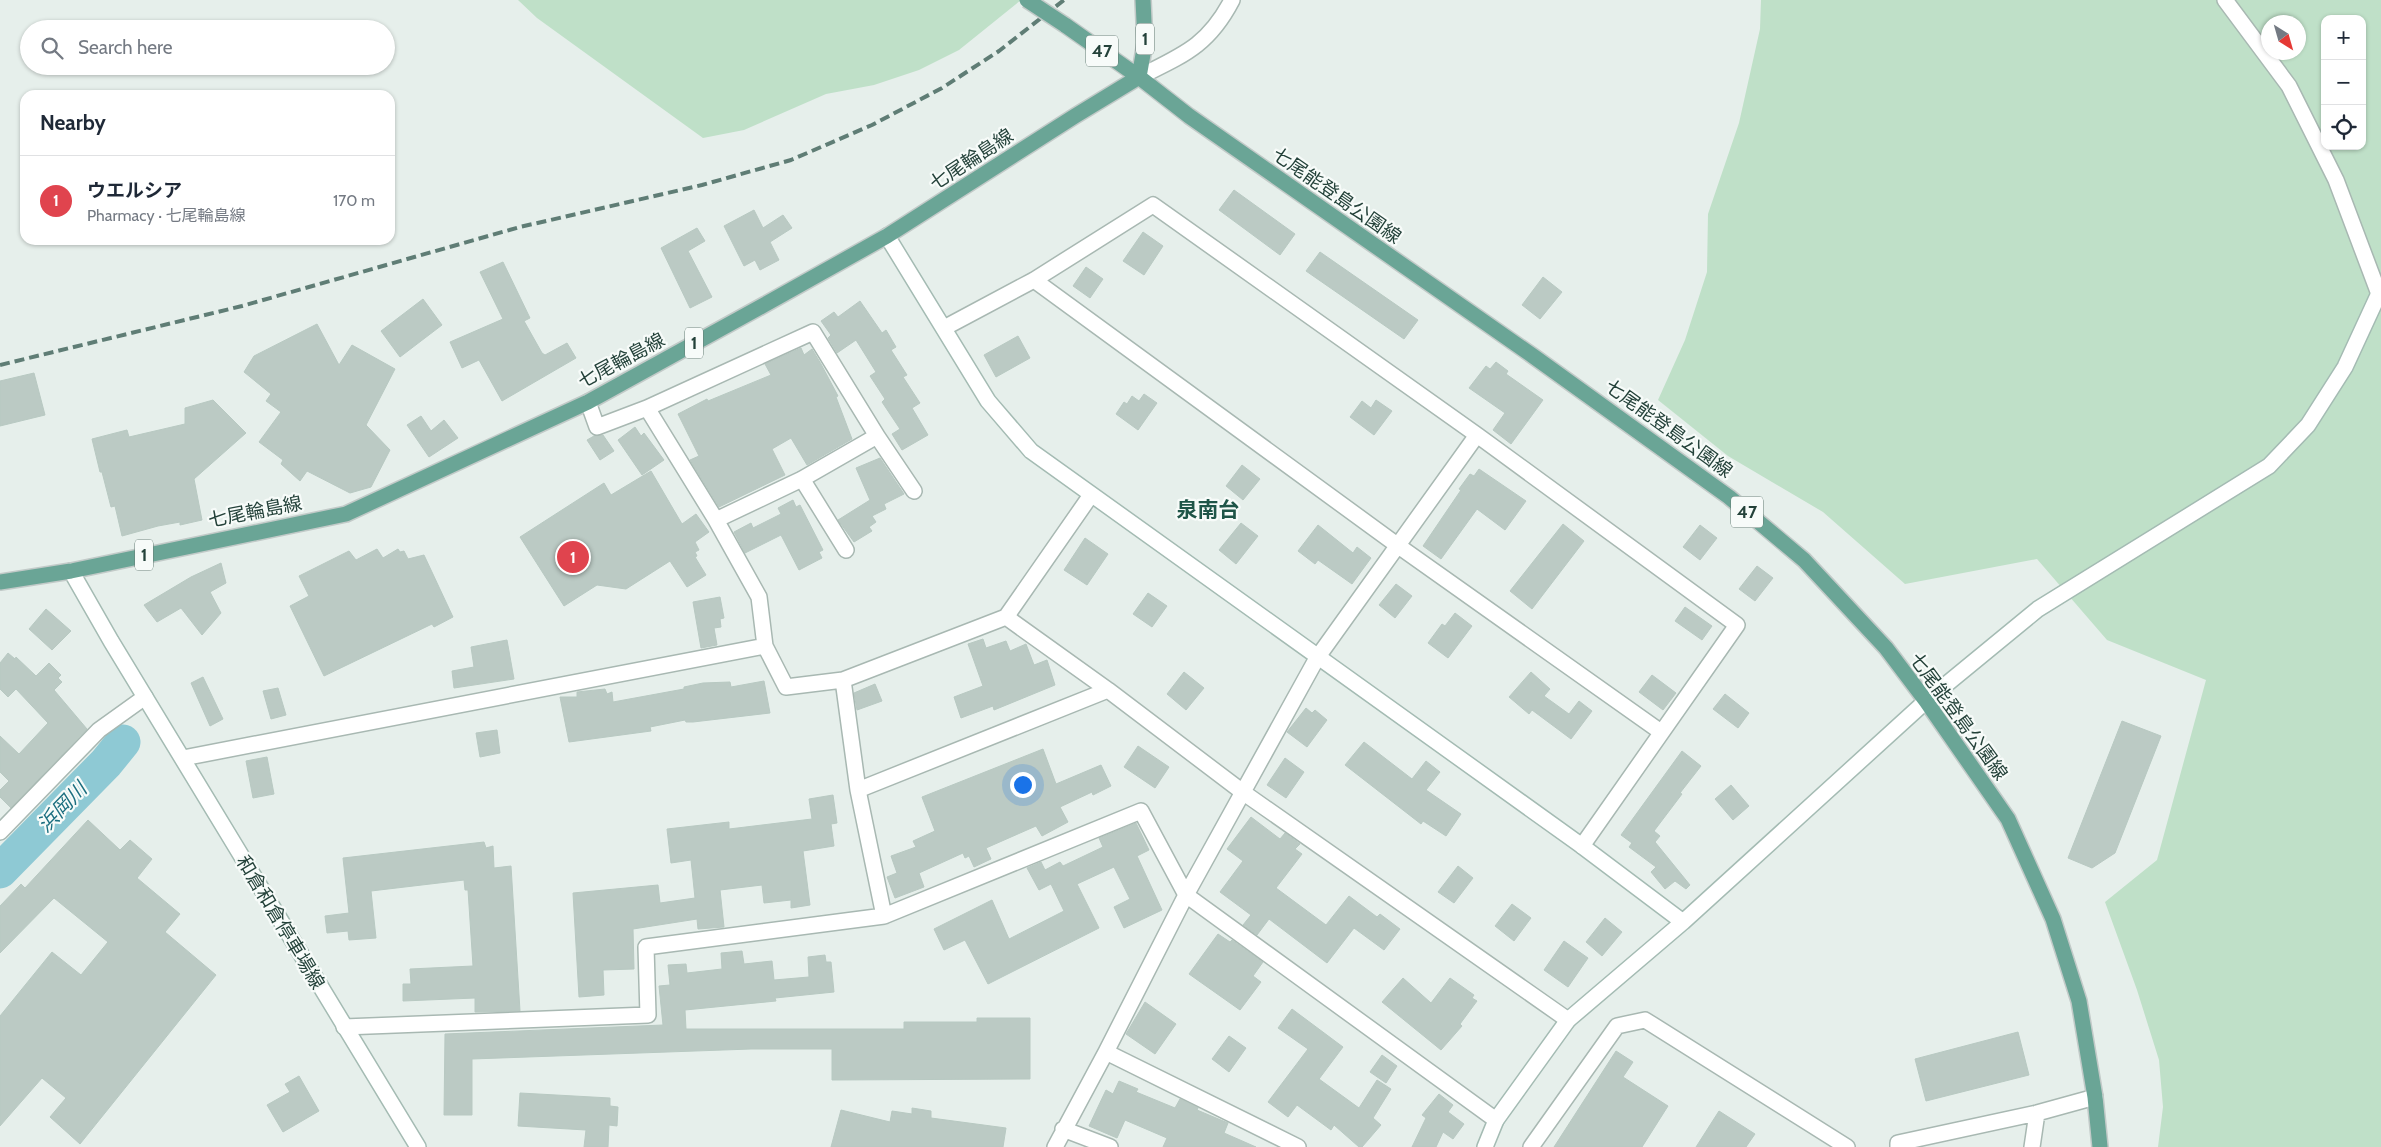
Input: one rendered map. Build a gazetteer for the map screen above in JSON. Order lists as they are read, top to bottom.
{
  "streets": {
    "main road": [
      "1",
      "47",
      "七尾輪島線",
      "七尾能登島公園線"
    ],
    "street": ["和倉和倉停車場線"]
  },
  "crossings": [
    ["1", "七尾輪島線"],
    ["1", "七尾能登島公園線"],
    ["七尾輪島線", "七尾能登島公園線"],
    ["七尾輪島線", "和倉和倉停車場線"]
  ],
  "districts": ["泉南台"],
  "water": ["浜岡川"],
  "north": "bottom right",
  "page": {
    "map_buttons": ["+", "−"],
    "search": "Search here",
    "heading": "Nearby",
    "list": [
      {
        "mark": "1",
        "name": "ウエルシア",
        "note": "Pharmacy · 七尾輪島線",
        "value": "170 m"
      }
    ],
    "pins": "1"
  }
}
